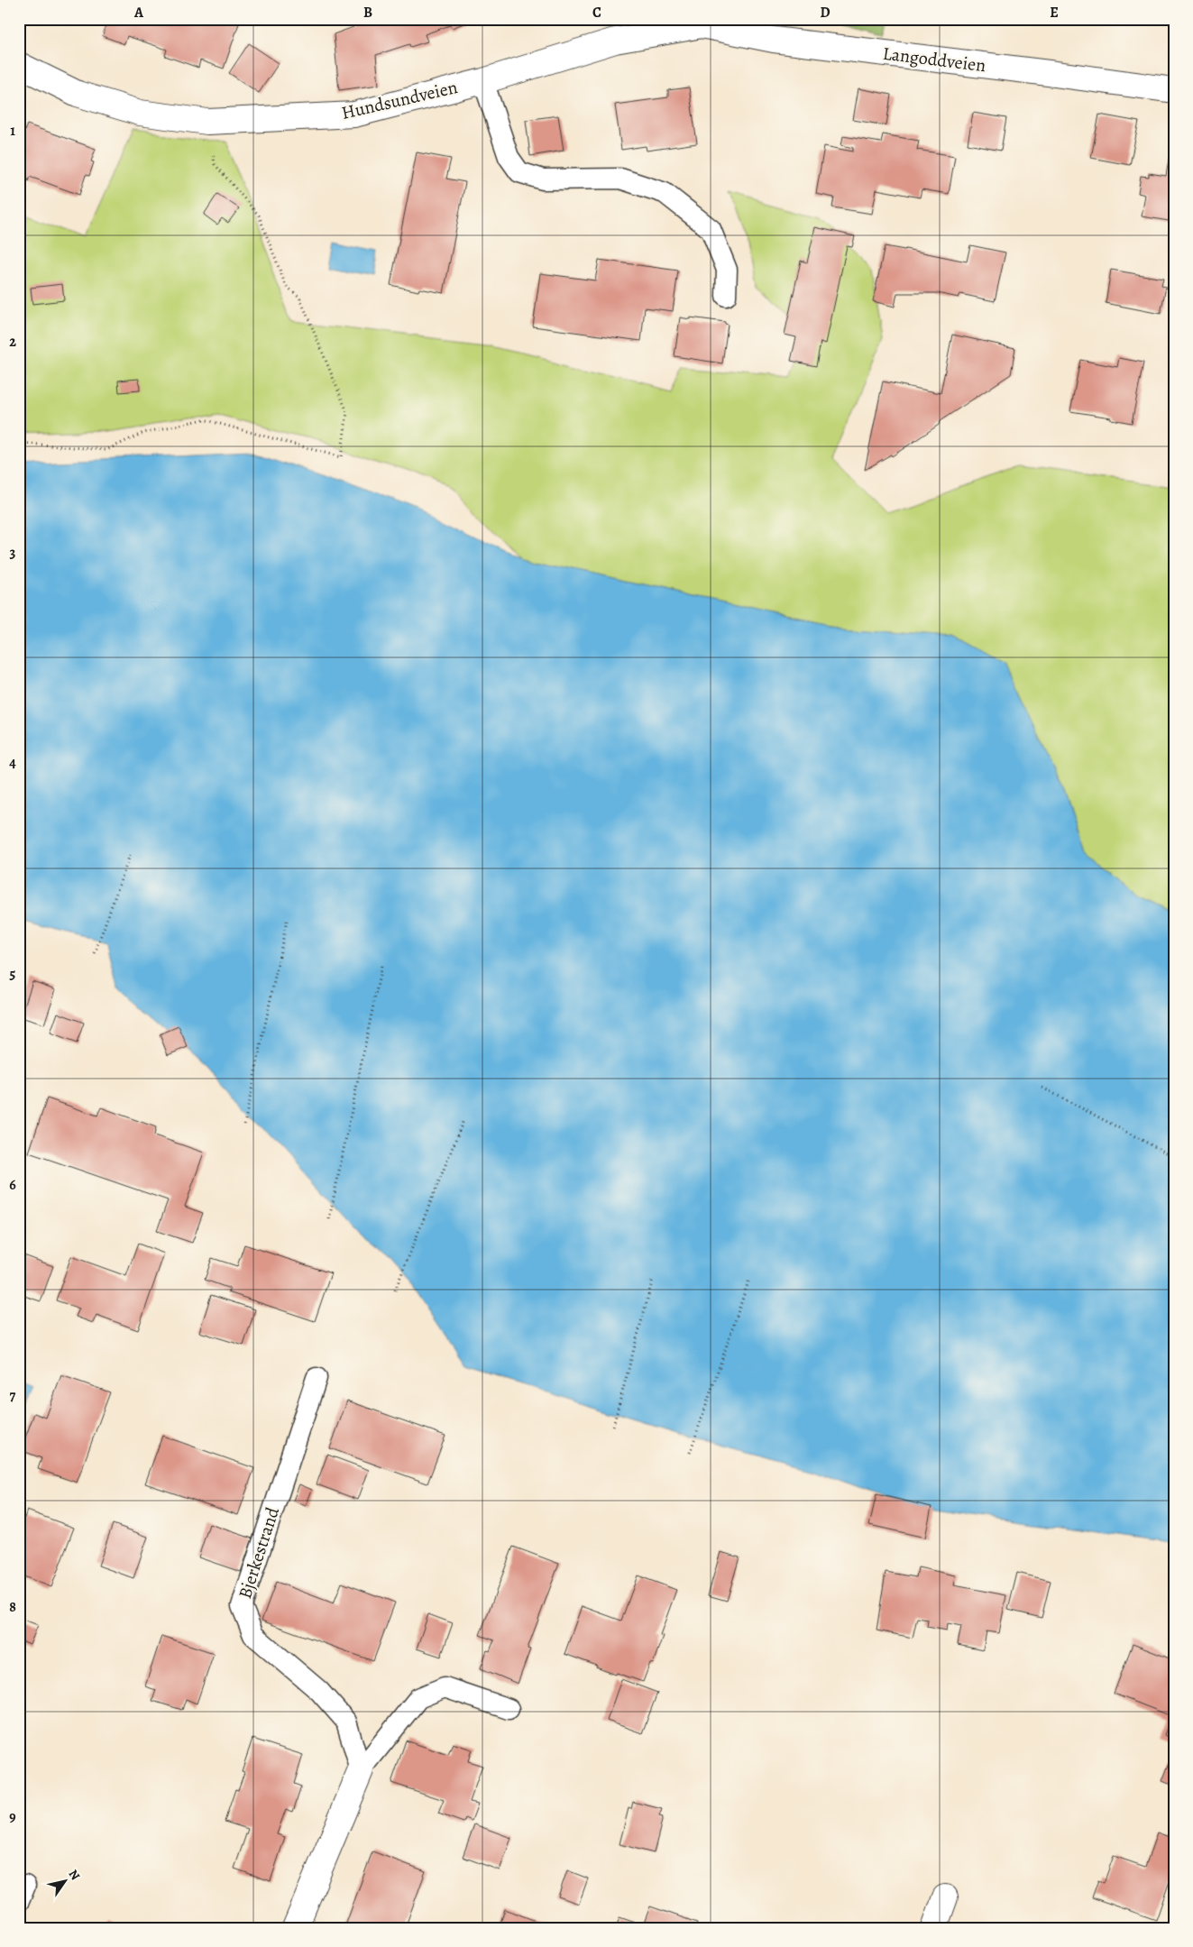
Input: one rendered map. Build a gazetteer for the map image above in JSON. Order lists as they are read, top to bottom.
{
  "streets": {
    "street": ["Langoddveien", "Hundsundveien"],
    "lane": ["Bjerkestrand"]
  },
  "crossings": [
    ["Langoddveien", "Hundsundveien"]
  ],
  "north": "top right",
  "grid": {
    "columns": [
      "A",
      "B",
      "C",
      "D",
      "E"
    ],
    "rows": [
      "1",
      "2",
      "3",
      "4",
      "5",
      "6",
      "7",
      "8",
      "9"
    ]
  }
}
